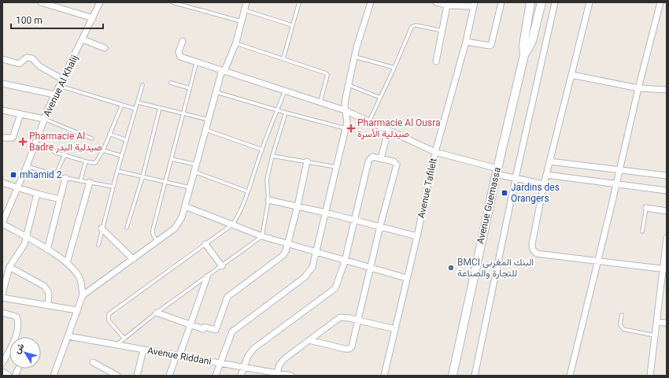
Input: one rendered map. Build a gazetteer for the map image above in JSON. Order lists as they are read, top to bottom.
{
  "streets": {
    "main road": ["Avenue Guemassa"],
    "street": ["Avenue Al Khalij", "Avenue Tafilelt", "Avenue Riddani"]
  },
  "places": {
    "health": ["Pharmacie Al Ousra صيدلية الأسرة", "Pharmacie Al Badre صيدلية البدر"],
    "transit": ["mhamid 2", "Jardins des Orangers"],
    "other": ["BMCI البنك المغربي للتجارة والصناعة"]
  },
  "scale_bar": "100 m",
  "north": "top left"
}
